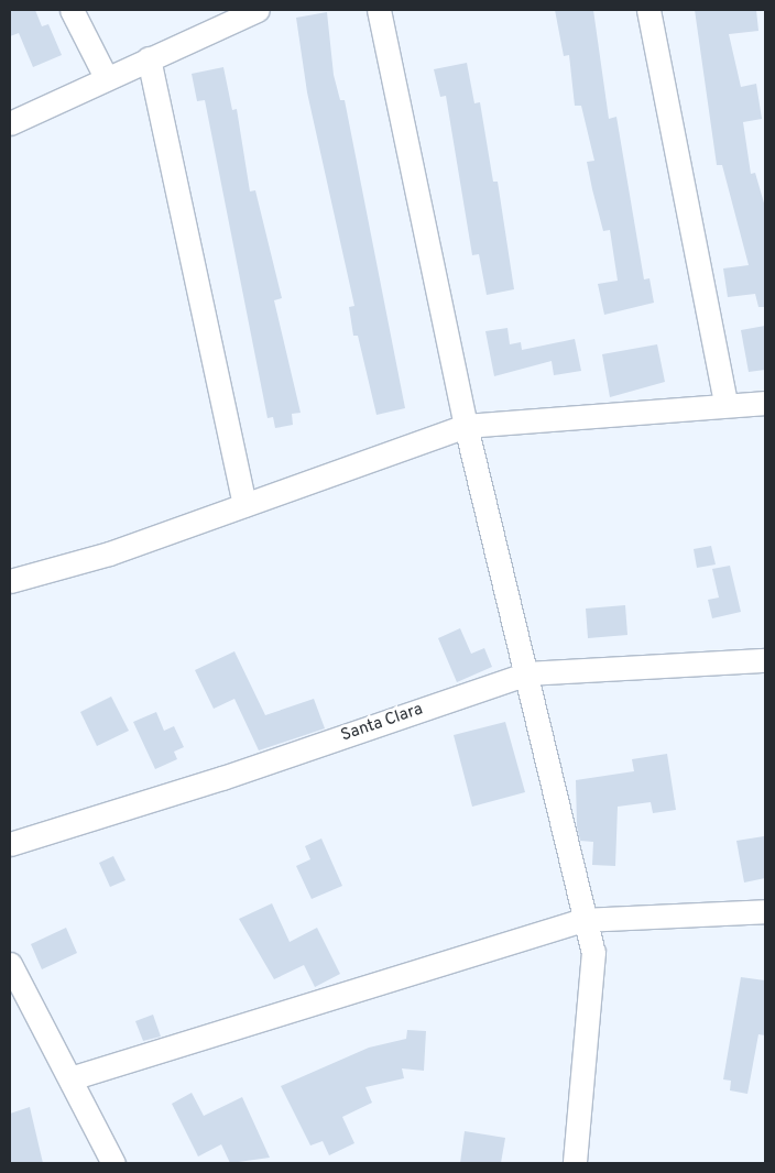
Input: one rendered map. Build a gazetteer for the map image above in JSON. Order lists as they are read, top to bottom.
{
  "streets": {
    "street": ["Santa Clara"]
  }
}
